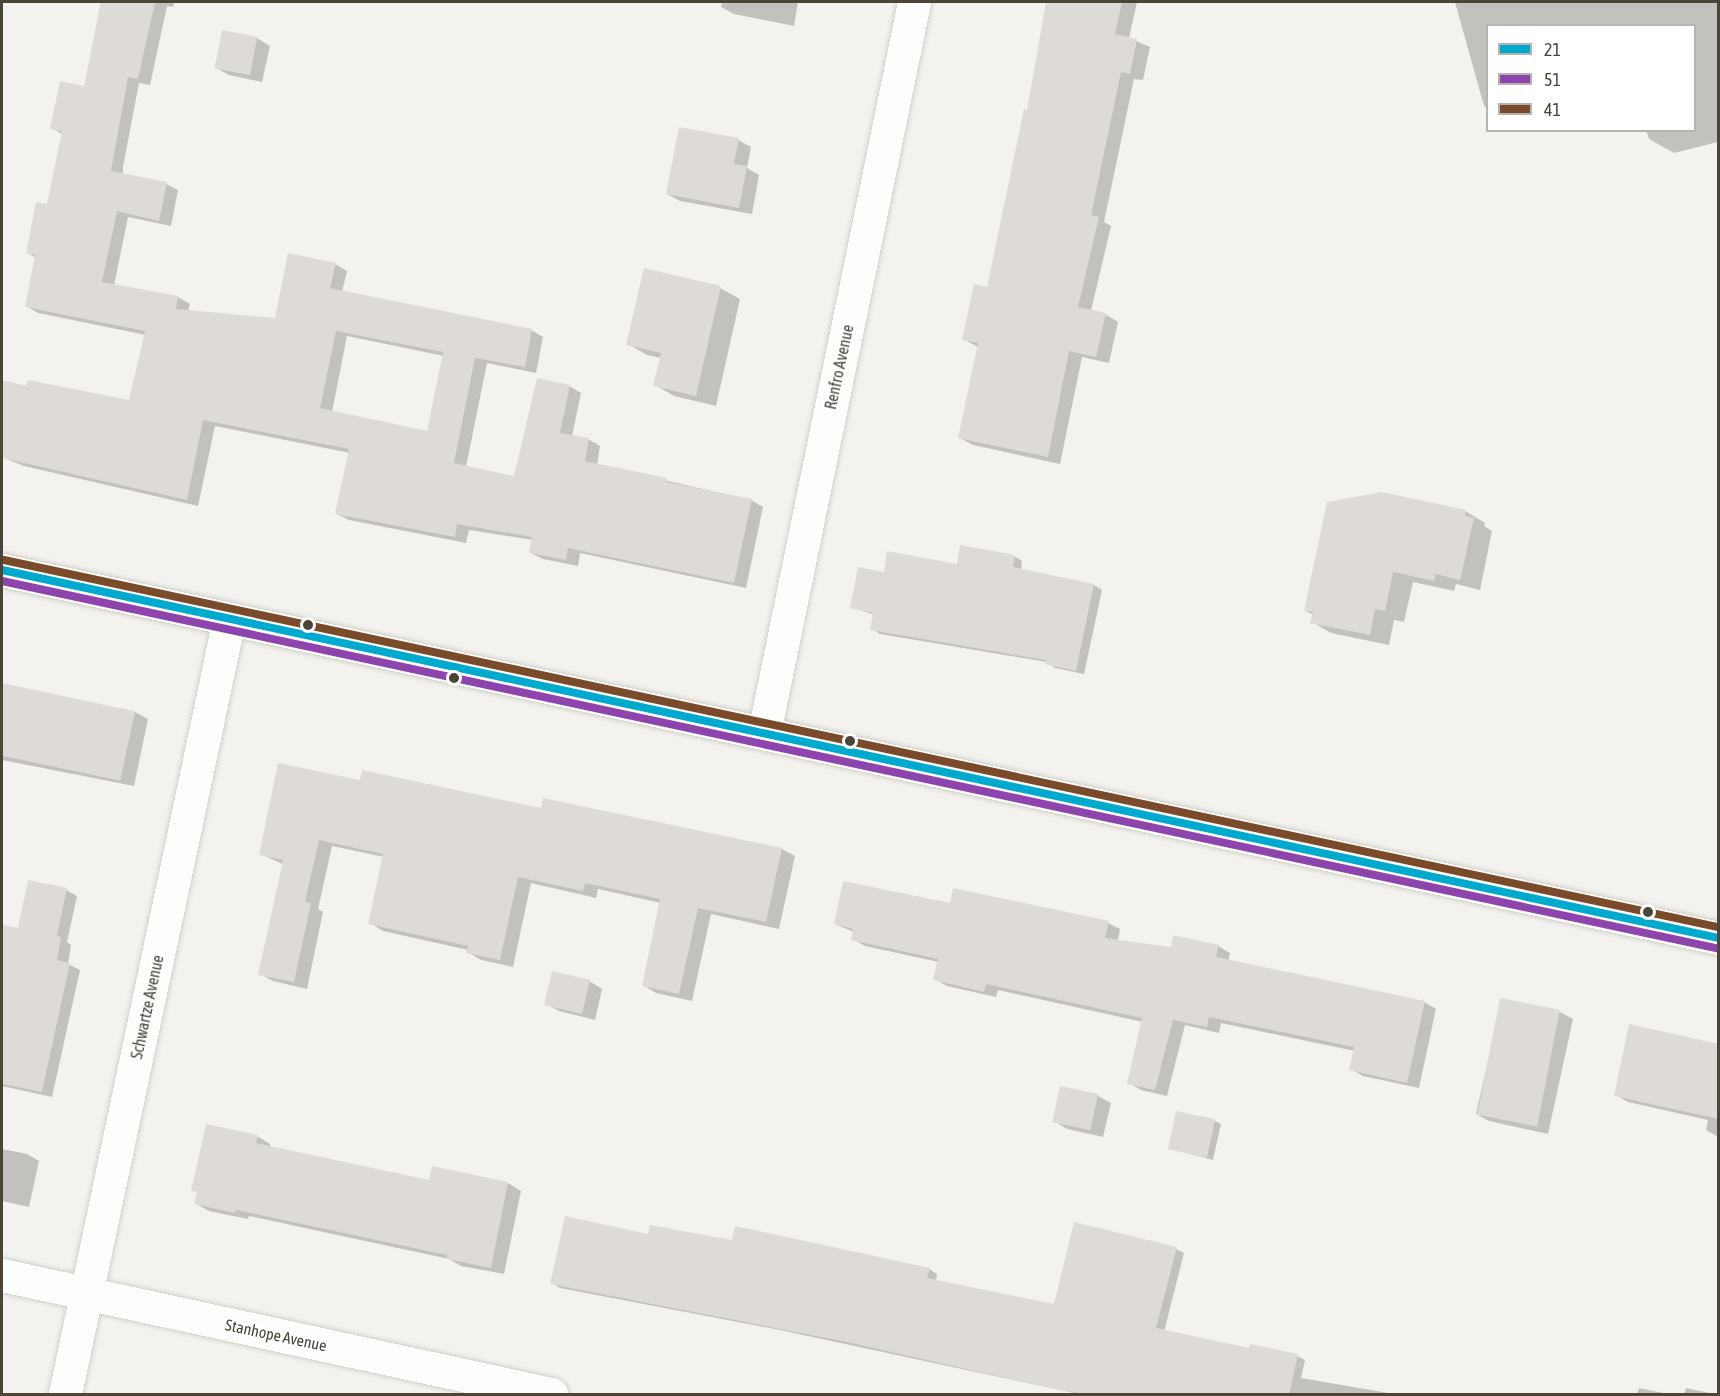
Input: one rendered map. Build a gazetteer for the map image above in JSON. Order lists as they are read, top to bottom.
{
  "streets": {
    "street": ["Renfro Avenue", "Schwartze Avenue", "Stanhope Avenue"]
  },
  "crossings": [
    ["Schwartze Avenue", "Stanhope Avenue"]
  ],
  "lines": ["transit line 41", "transit line 21", "transit line 51"],
  "legend": ["21", "51", "41"]
}
